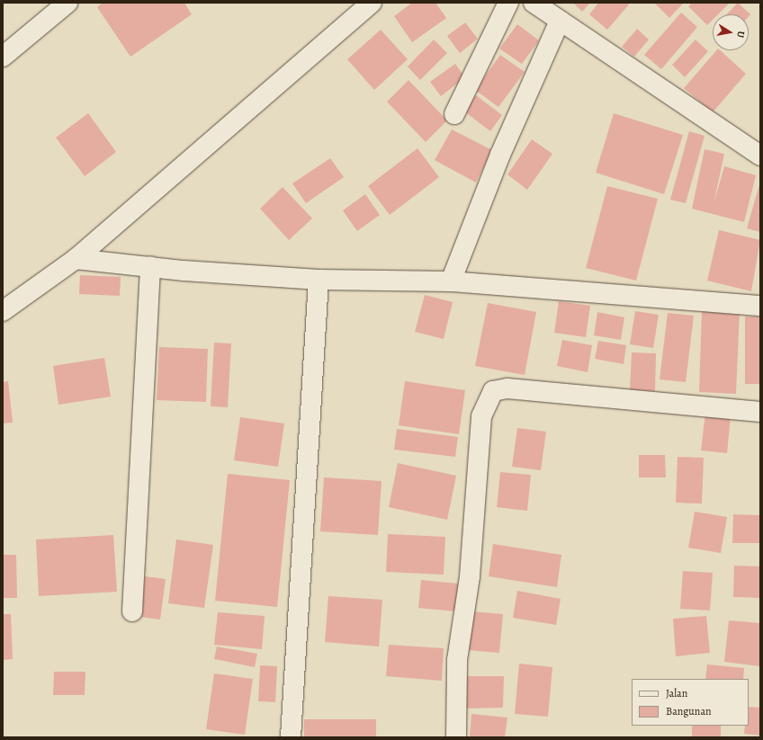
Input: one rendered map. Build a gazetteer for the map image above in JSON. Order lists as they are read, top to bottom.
{
  "legend": ["Jalan", "Bangunan"],
  "north": "right"
}
